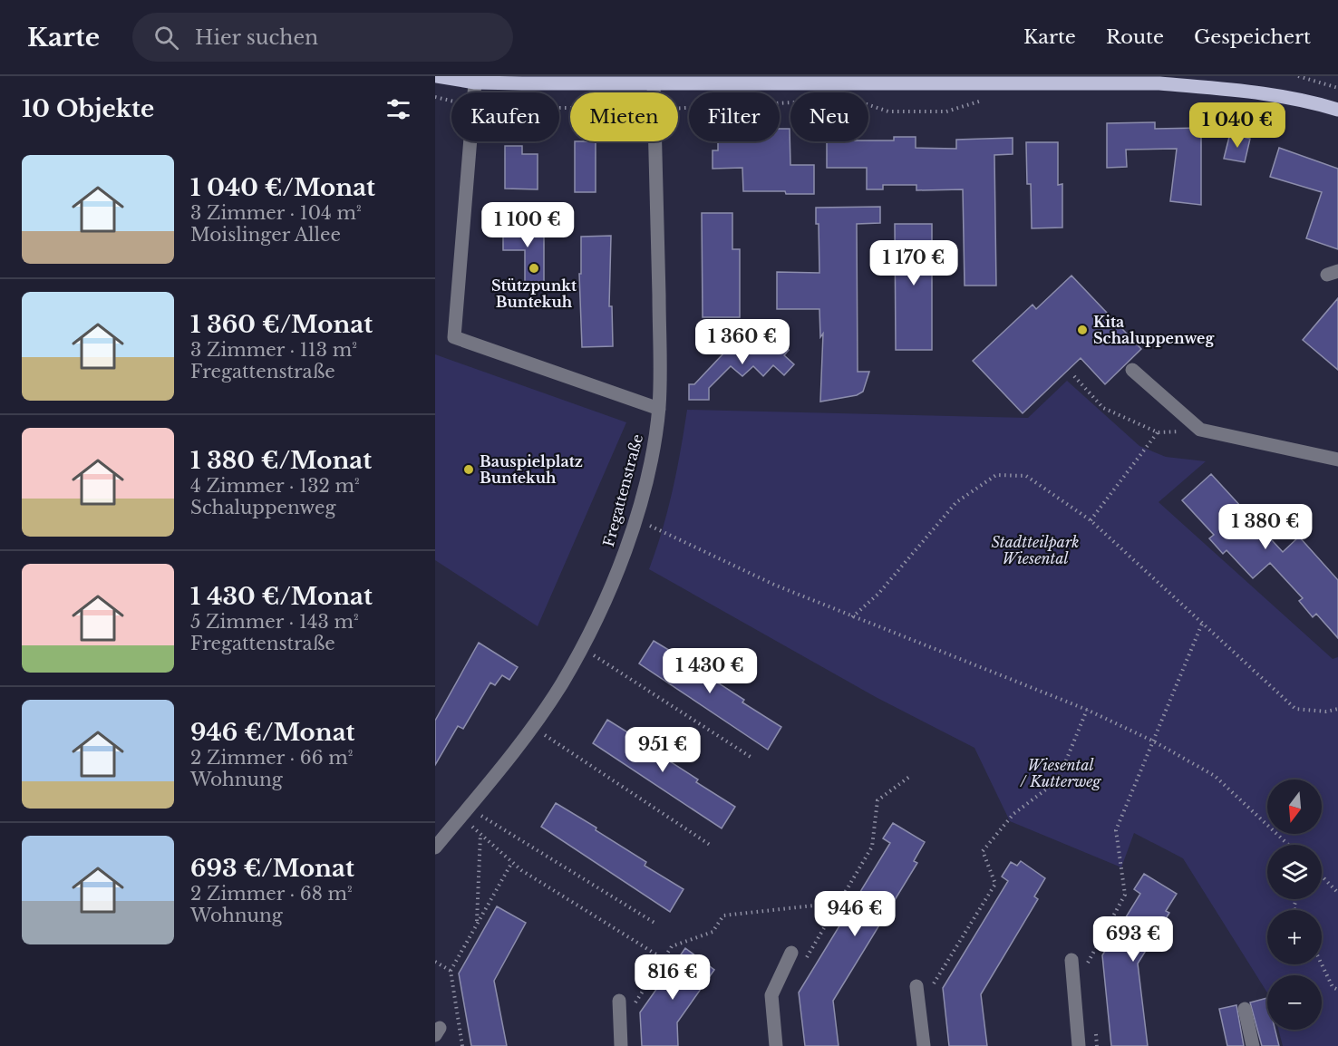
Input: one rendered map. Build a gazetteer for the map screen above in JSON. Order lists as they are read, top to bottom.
{
  "streets": {
    "street": ["Fregattenstraße"]
  },
  "parks": ["Stadtteilpark Wiesental", "Wiesental / Kutterweg"],
  "places": ["Stützpunkt Buntekuh", "Kita Schaluppenweg", "Bauspielplatz Buntekuh"],
  "north": "bottom",
  "page": {
    "header": "Karte",
    "search": "Hier suchen",
    "nav": ["Karte", "Route", "Gespeichert"],
    "heading": "10 Objekte",
    "chip": [
      "Kaufen",
      "Mieten",
      "Filter",
      "Neu"
    ],
    "price": [
      "1 040 €",
      "1 100 €",
      "1 170 €",
      "1 360 €",
      "1 380 €",
      "1 430 €",
      "951 €",
      "946 €",
      "693 €",
      "816 €"
    ],
    "list": [
      {
        "name": "1 040 €/Monat",
        "note": "3 Zimmer · 104 m² · Moislinger Allee"
      },
      {
        "name": "1 360 €/Monat",
        "note": "3 Zimmer · 113 m² · Fregattenstraße"
      },
      {
        "name": "1 380 €/Monat",
        "note": "4 Zimmer · 132 m² · Schaluppenweg"
      },
      {
        "name": "1 430 €/Monat",
        "note": "5 Zimmer · 143 m² · Fregattenstraße"
      },
      {
        "name": "946 €/Monat",
        "note": "2 Zimmer · 66 m² · Wohnung"
      },
      {
        "name": "693 €/Monat",
        "note": "2 Zimmer · 68 m² · Wohnung"
      }
    ],
    "map_buttons": ["+", "−"]
  }
}
